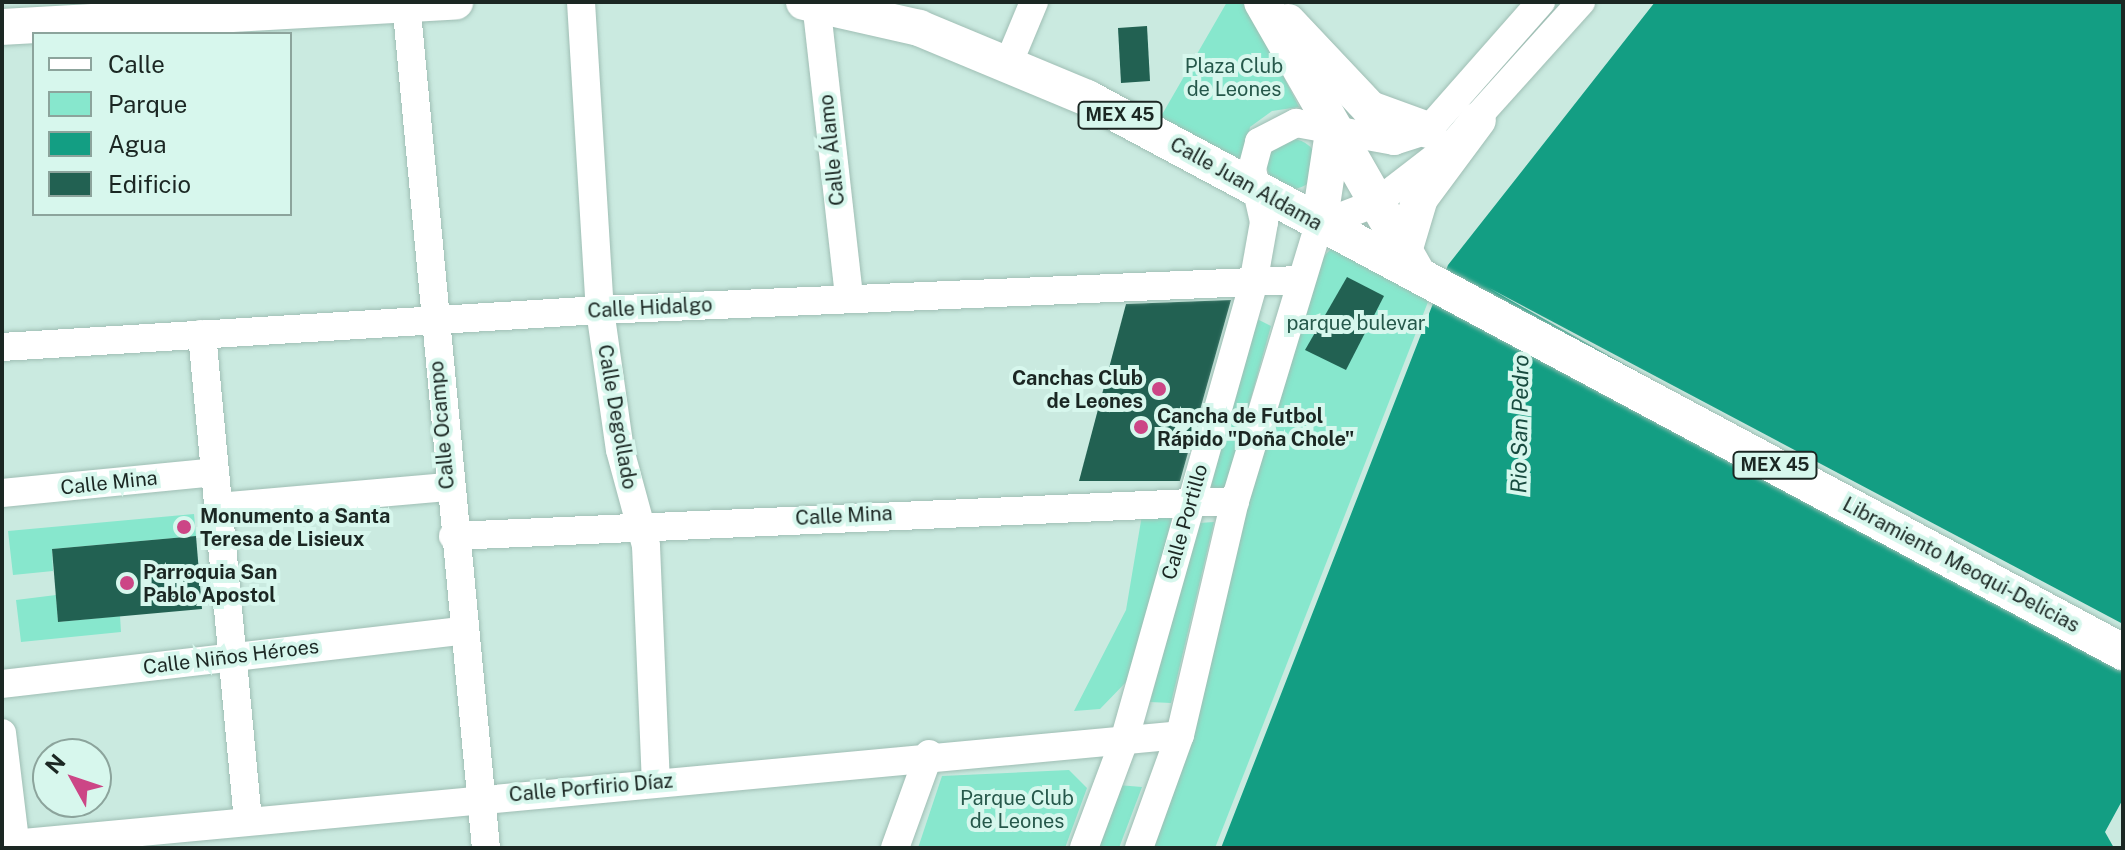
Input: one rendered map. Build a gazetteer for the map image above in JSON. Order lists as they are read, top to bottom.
{
  "streets": {
    "main road": ["MEX 45", "Calle Juan Aldama", "Libramiento Meoqui-Delicias"],
    "street": [
      "Calle Álamo",
      "Calle Hidalgo",
      "Calle Degollado",
      "Calle Ocampo",
      "Calle Mina",
      "Calle Portillo",
      "Calle Niños Héroes",
      "Calle Porfirio Díaz"
    ]
  },
  "crossings": [
    ["MEX 45", "Calle Juan Aldama"],
    ["MEX 45", "Calle Portillo"],
    ["MEX 45", "Libramiento Meoqui-Delicias"],
    ["Calle Álamo", "Calle Juan Aldama"],
    ["Calle Álamo", "Calle Hidalgo"],
    ["Calle Juan Aldama", "Calle Portillo"],
    ["Calle Juan Aldama", "Libramiento Meoqui-Delicias"],
    ["Calle Hidalgo", "Calle Degollado"],
    ["Calle Hidalgo", "Calle Ocampo"],
    ["Calle Hidalgo", "Calle Portillo"],
    ["Calle Degollado", "Calle Mina"],
    ["Calle Degollado", "Calle Porfirio Díaz"],
    ["Calle Ocampo", "Calle Mina"],
    ["Calle Ocampo", "Calle Niños Héroes"],
    ["Calle Ocampo", "Calle Porfirio Díaz"],
    ["Calle Mina", "Calle Portillo"],
    ["Calle Portillo", "Calle Porfirio Díaz"]
  ],
  "water": ["Rio San Pedro"],
  "parks": ["Plaza Club de Leones", "parque bulevar", "Parque Club de Leones"],
  "places": [
    "Canchas Club de Leones",
    "Cancha de Futbol Rápido \"Doña Chole\"",
    "Monumento a Santa Teresa de Lisieux",
    "Parroquia San Pablo Apostol"
  ],
  "legend": [
    "Calle",
    "Parque",
    "Agua",
    "Edificio"
  ],
  "north": "top left"
}
